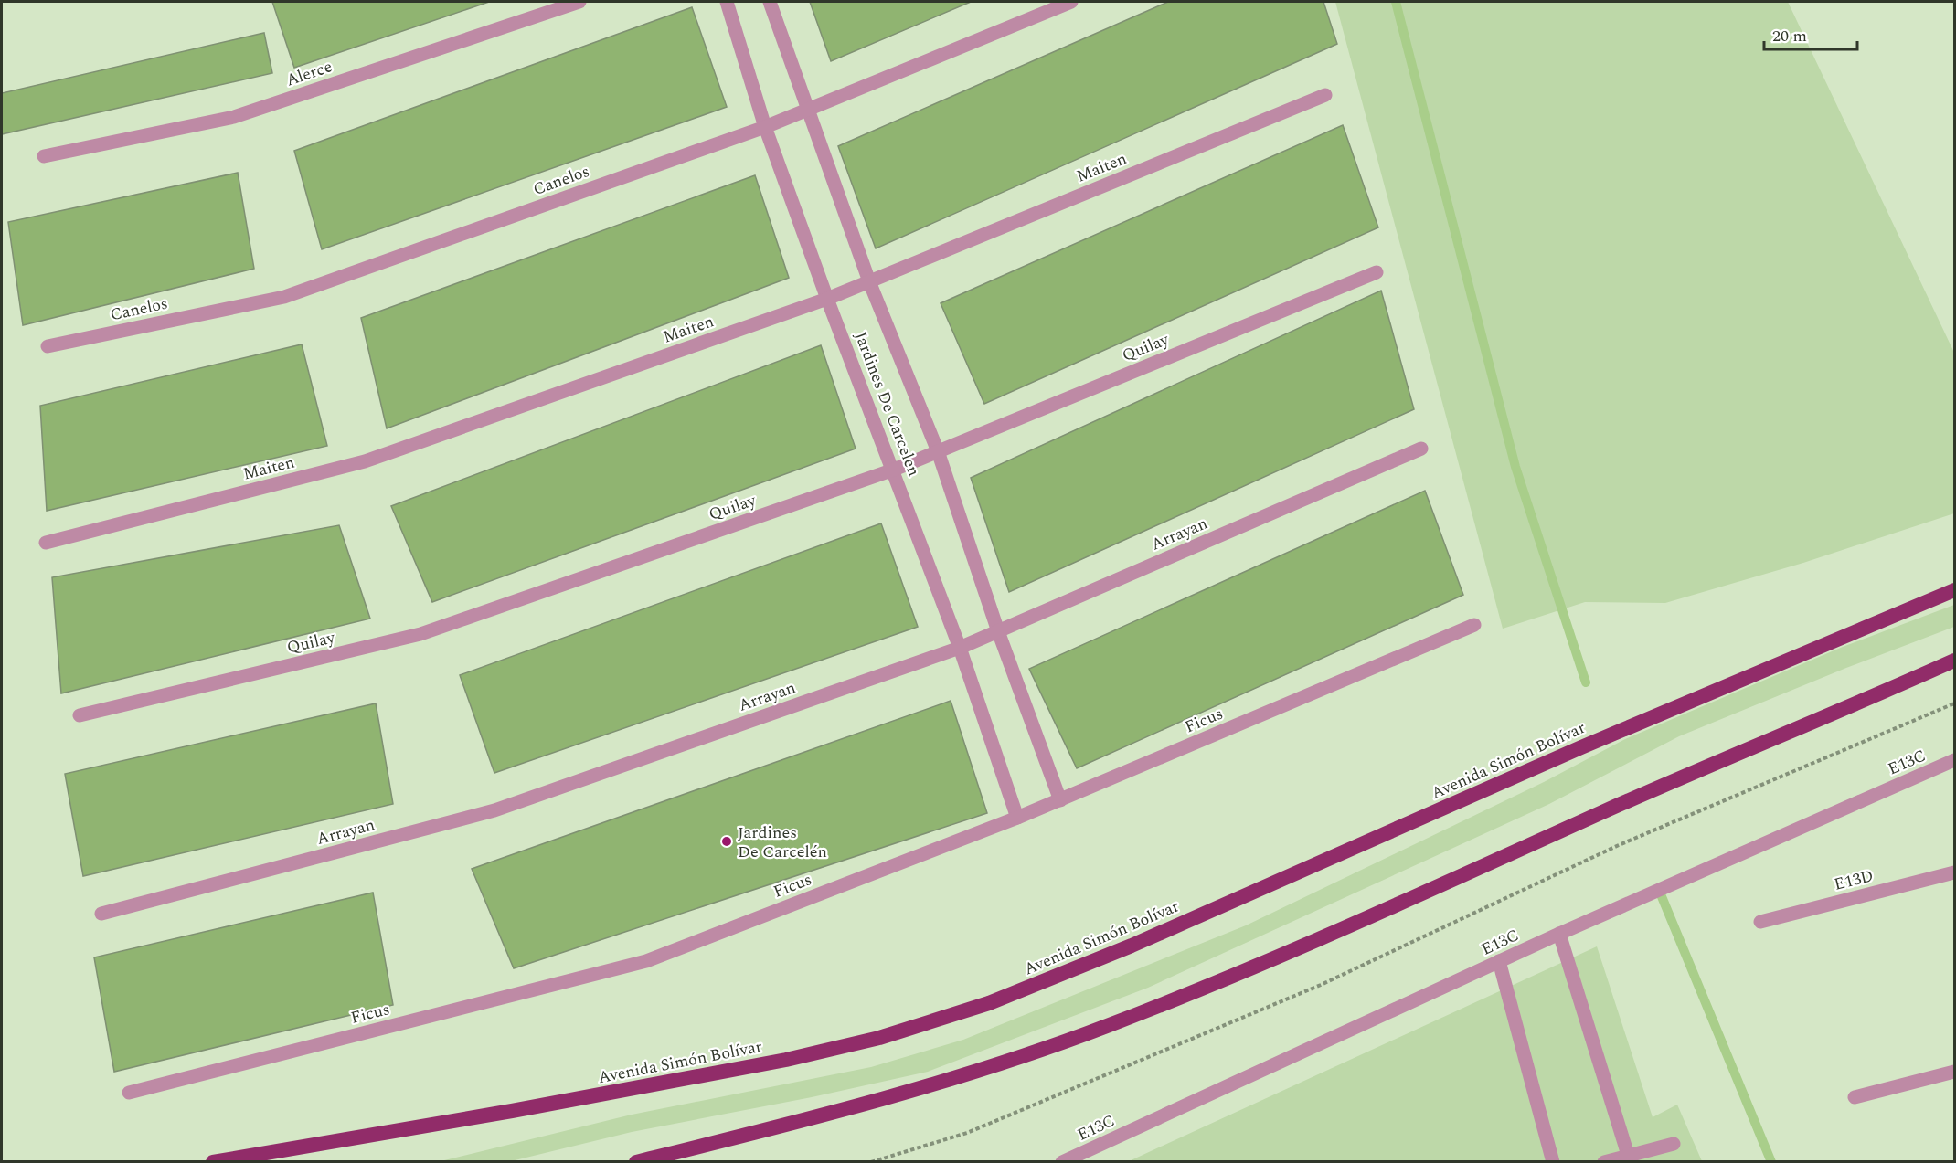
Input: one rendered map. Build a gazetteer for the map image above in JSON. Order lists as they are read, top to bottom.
{
  "streets": {
    "highway": ["Avenida Simón Bolívar"],
    "street": [
      "Alerce",
      "Maiten",
      "Canelos",
      "Quilay",
      "Jardines De Carcelen",
      "Arrayan",
      "Ficus",
      "E13C",
      "E13D"
    ]
  },
  "crossings": [
    ["Maiten", "Jardines De Carcelen"],
    ["Canelos", "Jardines De Carcelen"],
    ["Quilay", "Jardines De Carcelen"],
    ["Jardines De Carcelen", "Arrayan"],
    ["Jardines De Carcelen", "Ficus"]
  ],
  "places": ["Jardines De Carcelén"],
  "scale_bar": "20 m"
}
